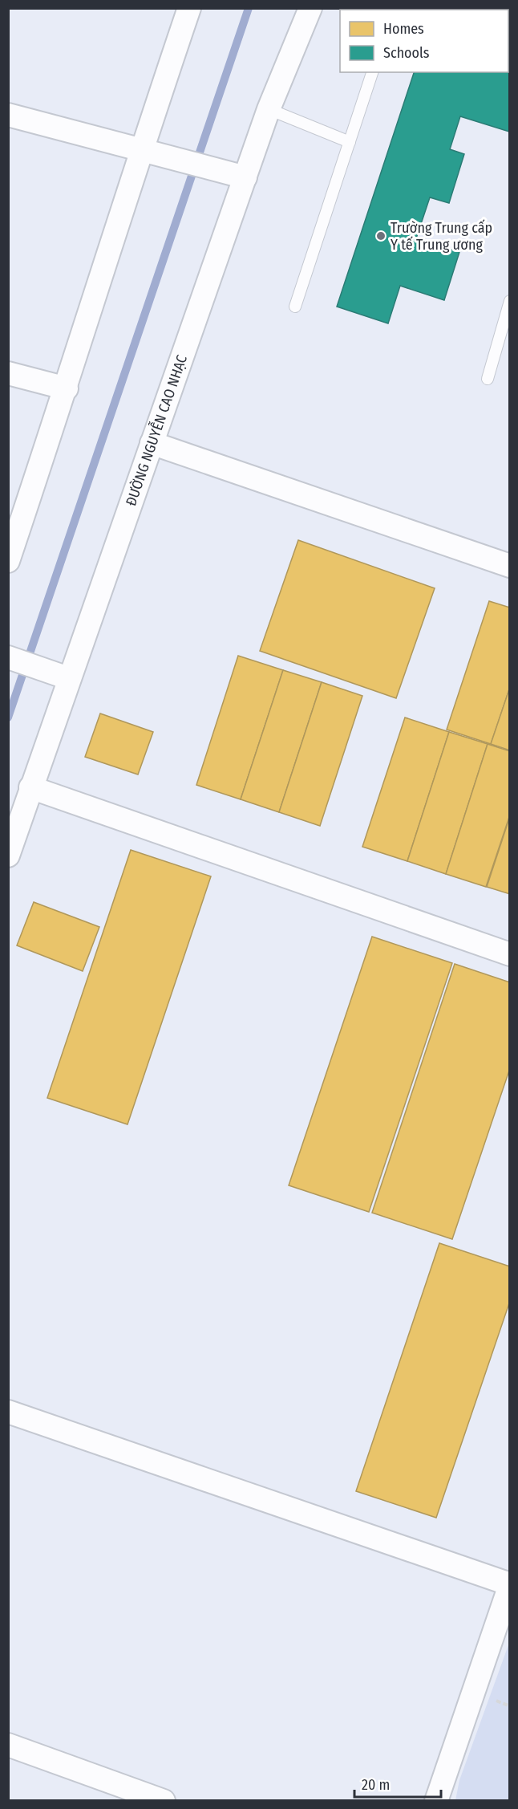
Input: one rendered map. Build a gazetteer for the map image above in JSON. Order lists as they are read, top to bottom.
{
  "streets": {
    "street": ["ĐƯỜNG NGUYỄN CAO NHẠC"]
  },
  "places": ["Trường Trung cấp Y tế Trung ương"],
  "legend": ["Homes", "Schools"],
  "scale_bar": "20 m"
}
